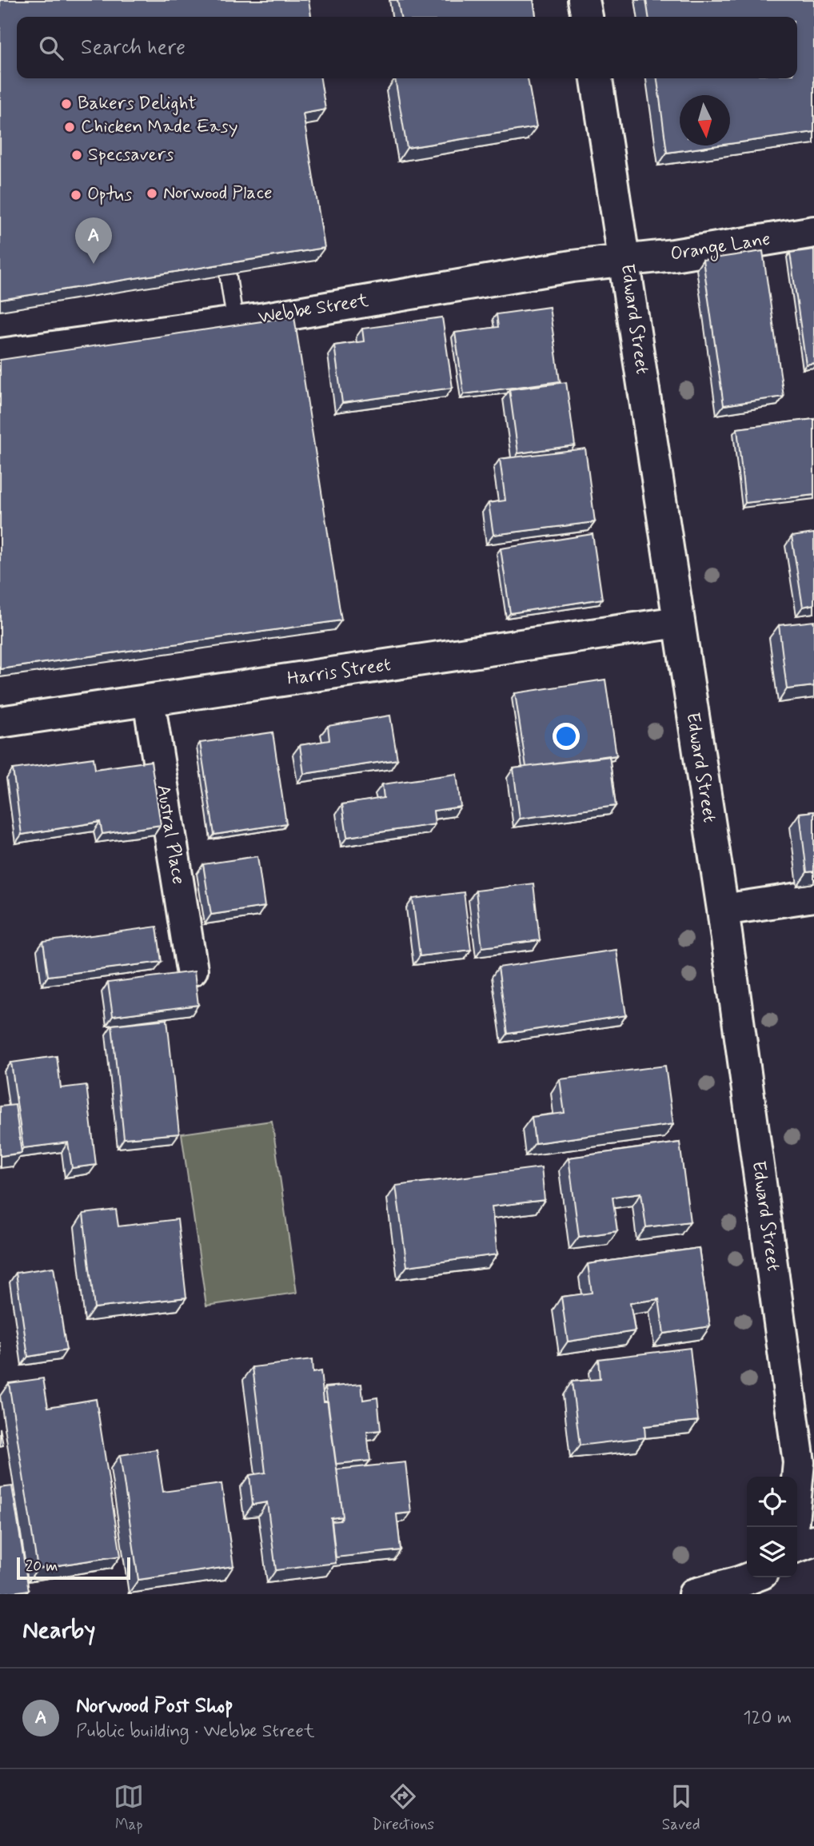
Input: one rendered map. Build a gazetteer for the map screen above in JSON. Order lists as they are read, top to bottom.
{
  "streets": {
    "street": [
      "Orange Lane",
      "Webbe Street",
      "Edward Street",
      "Harris Street",
      "Austral Place"
    ]
  },
  "crossings": [
    ["Orange Lane", "Webbe Street"],
    ["Orange Lane", "Edward Street"],
    ["Webbe Street", "Edward Street"],
    ["Edward Street", "Harris Street"],
    ["Harris Street", "Austral Place"]
  ],
  "places": [
    "Bakers Delight",
    "Chicken Made Easy",
    "Specsavers",
    "Norwood Place",
    "Optus"
  ],
  "scale_bar": "20 m",
  "north": "bottom",
  "page": {
    "search": "Search here",
    "pins": "A",
    "scale": "20 m",
    "heading": "Nearby",
    "list": [
      {
        "mark": "A",
        "name": "Norwood Post Shop",
        "note": "Public building · Webbe Street",
        "value": "120 m"
      }
    ],
    "nav": ["Map", "Directions", "Saved"]
  }
}
